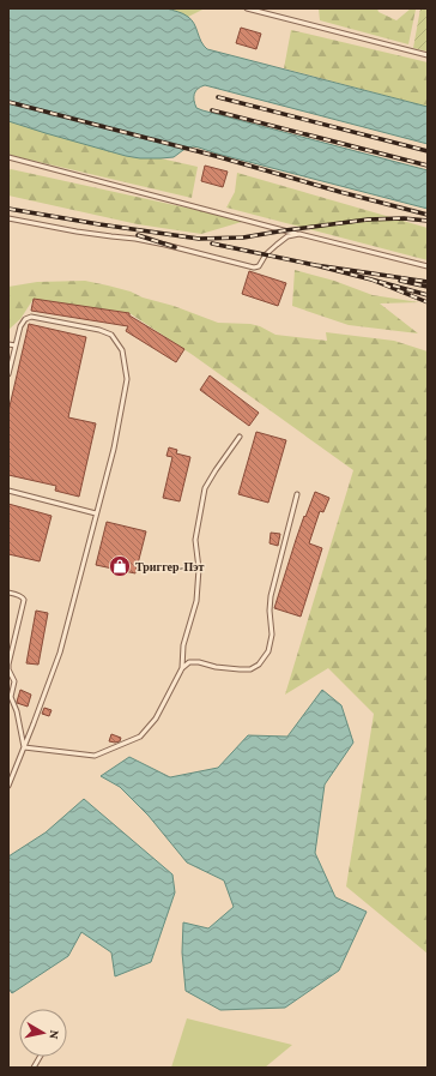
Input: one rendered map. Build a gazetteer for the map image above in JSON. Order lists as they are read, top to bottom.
{
  "places": {
    "shop": ["Триггер-Пэт"]
  },
  "north": "right"
}
